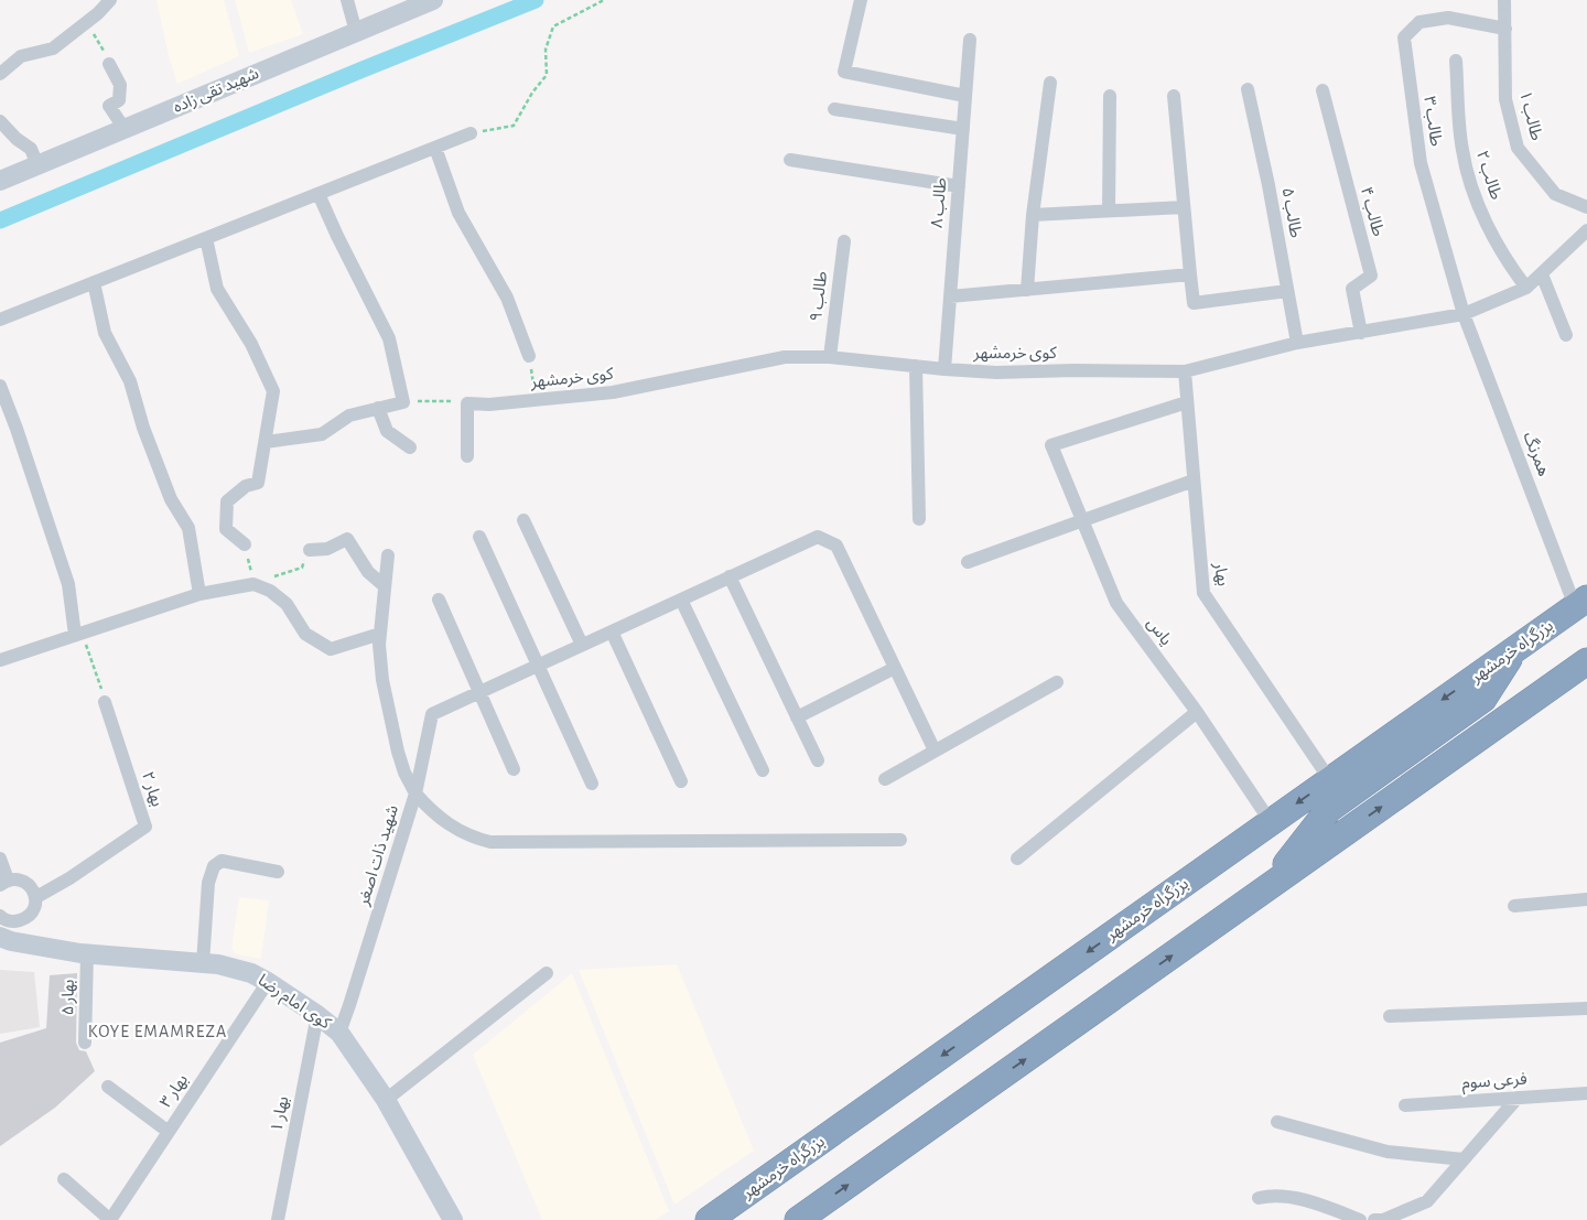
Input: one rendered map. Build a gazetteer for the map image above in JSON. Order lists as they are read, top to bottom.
{
  "streets": {
    "highway": ["بزرگراه خرمشهر"],
    "main road": ["شهید تقی زاده", "کوی امام رضا"],
    "street": [
      "طالب ۱",
      "طالب ۳",
      "طالب ۲",
      "طالب ۸",
      "طالب ۴",
      "طالب ۵",
      "طالب ۹",
      "کوی خرمشهر",
      "همرنگ",
      "بهار",
      "یاس",
      "بهار ۲",
      "شهید ذات اصغر",
      "بهار ۵",
      "فرعی سوم",
      "بهار ۳",
      "بهار ۱"
    ]
  },
  "crossings": [
    ["طالب ۱", "طالب ۳"],
    ["طالب ۳", "کوی خرمشهر"],
    ["طالب ۳", "همرنگ"],
    ["طالب ۲", "کوی خرمشهر"],
    ["طالب ۸", "کوی خرمشهر"],
    ["طالب ۴", "کوی خرمشهر"],
    ["طالب ۵", "کوی خرمشهر"],
    ["طالب ۹", "کوی خرمشهر"],
    ["کوی خرمشهر", "همرنگ"],
    ["کوی خرمشهر", "بهار"],
    ["همرنگ", "بزرگراه خرمشهر"],
    ["بهار", "یاس"],
    ["بهار", "بزرگراه خرمشهر"],
    ["یاس", "بزرگراه خرمشهر"],
    ["شهید ذات اصغر", "کوی امام رضا"],
    ["بهار ۵", "کوی امام رضا"],
    ["کوی امام رضا", "بهار ۳"],
    ["کوی امام رضا", "بهار ۱"]
  ],
  "districts": ["KOYE EMAMREZA"]
}
